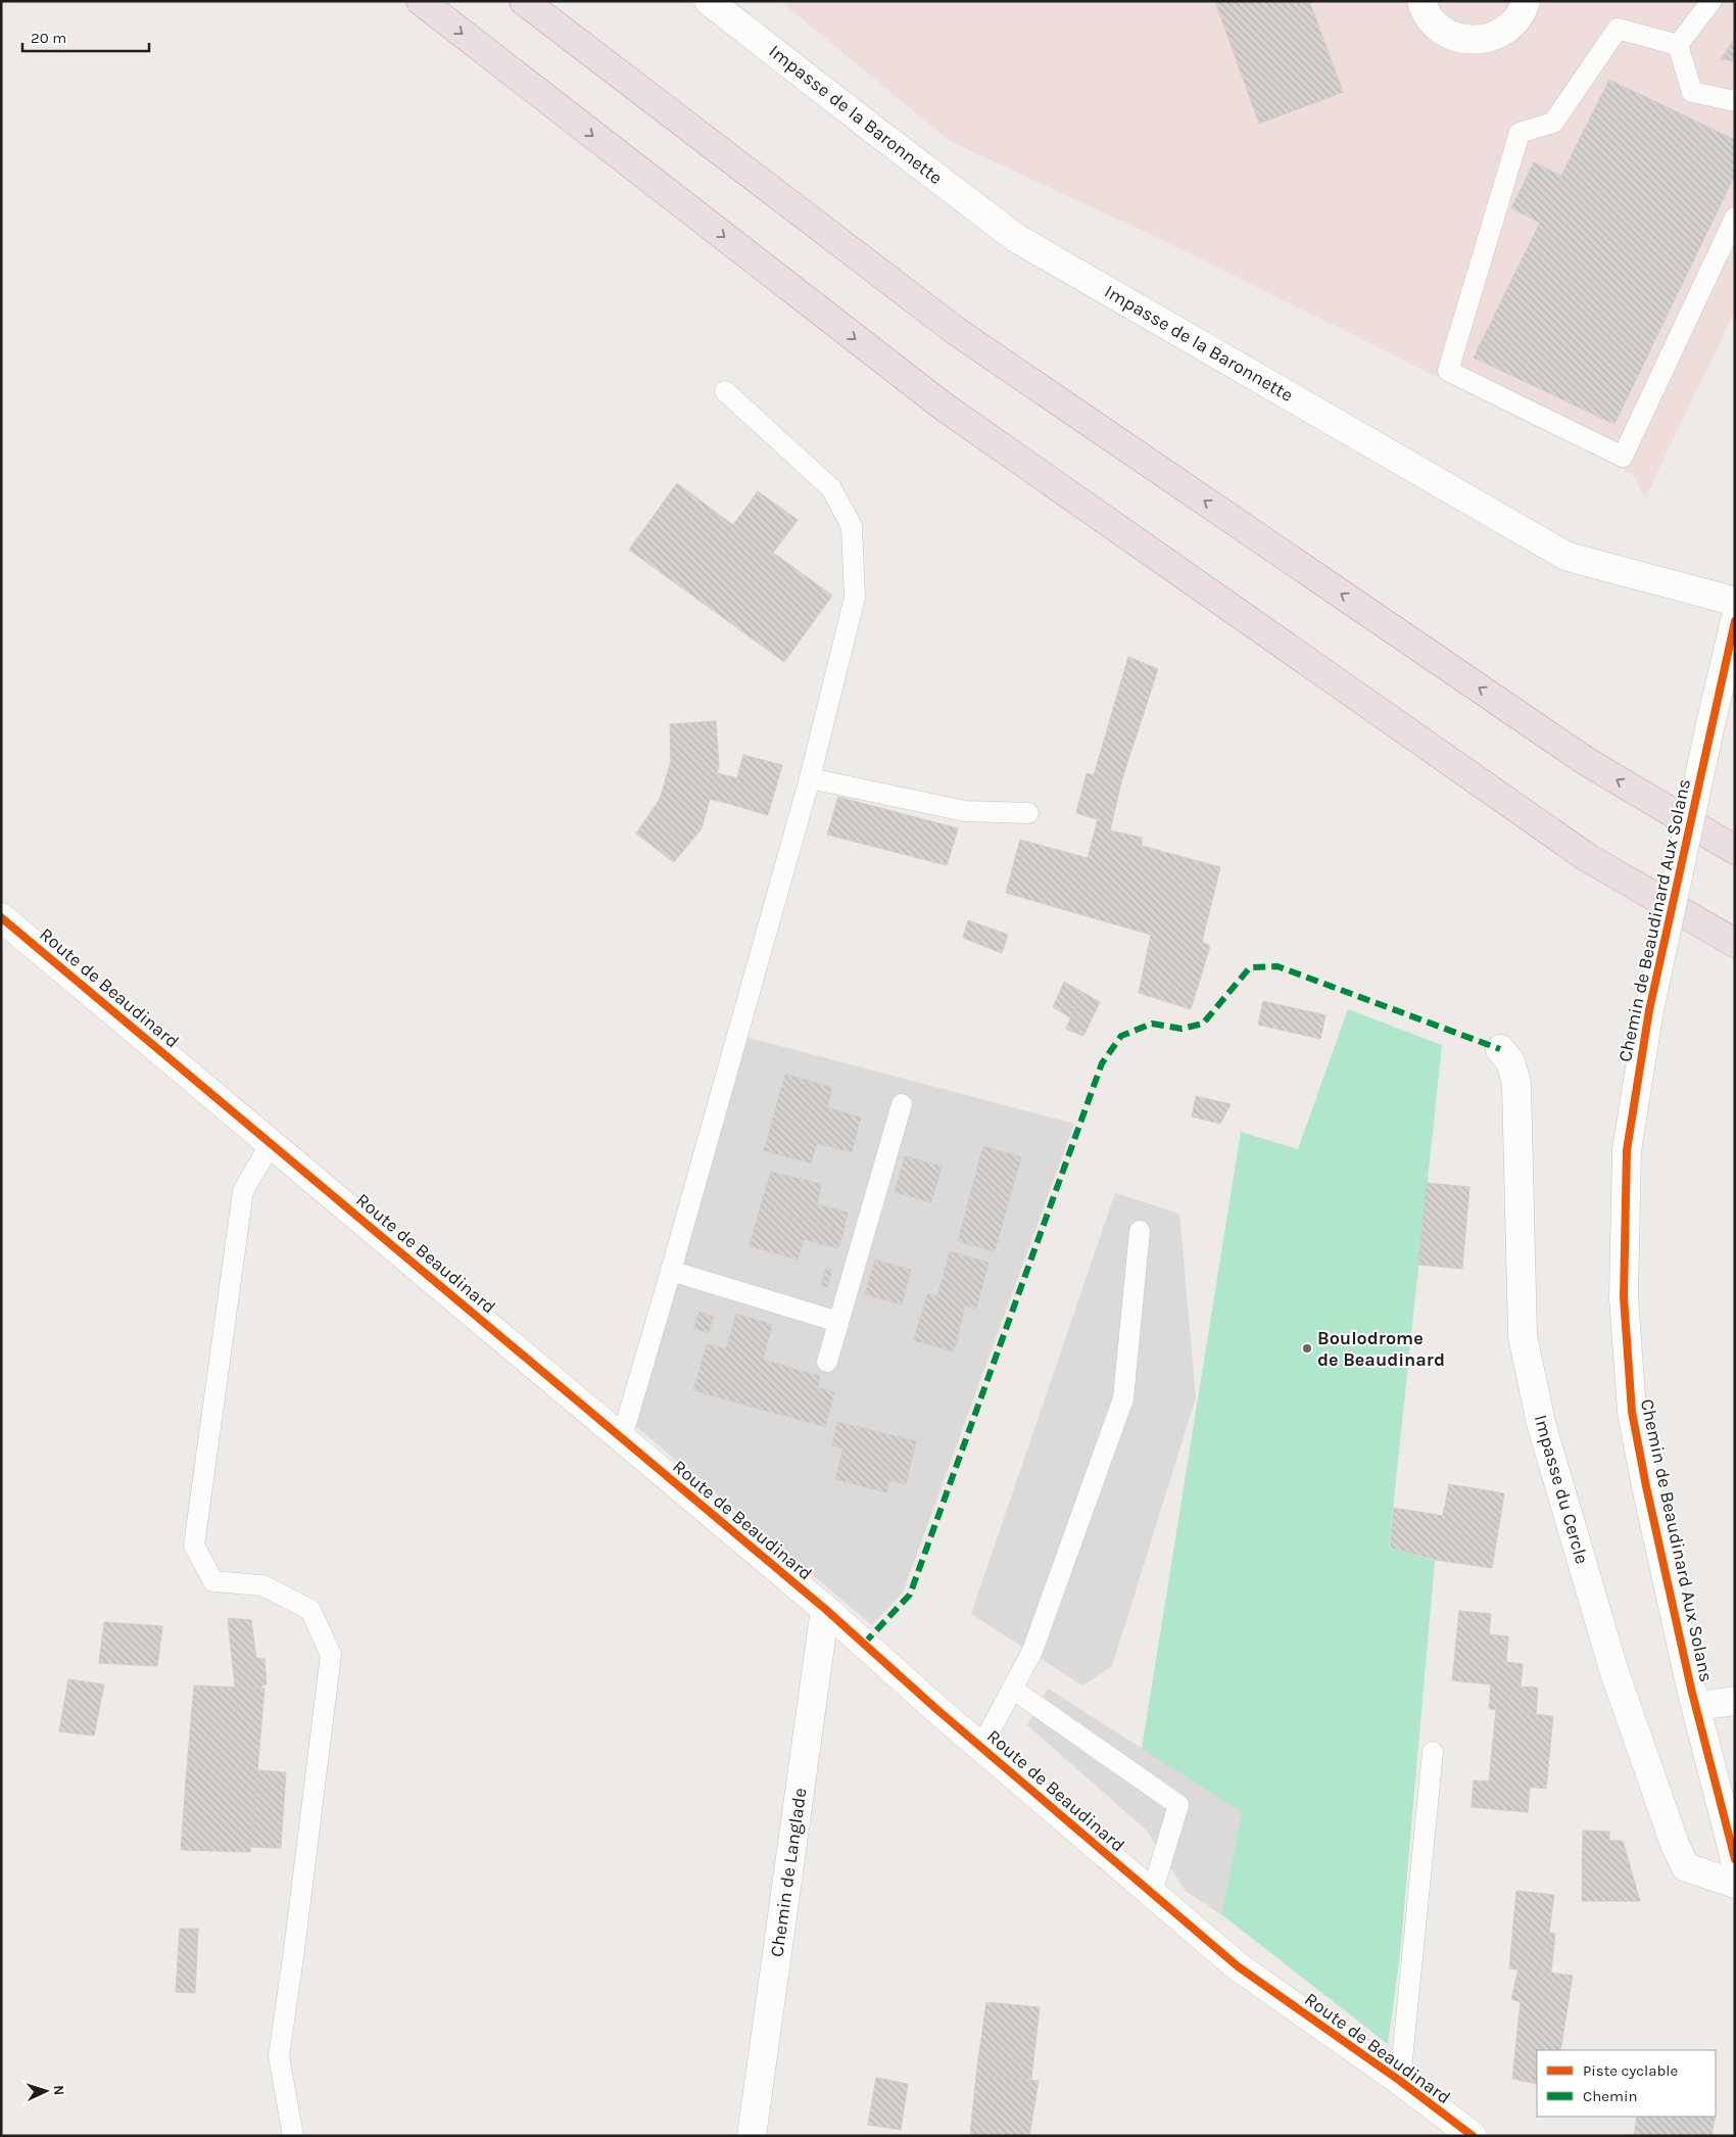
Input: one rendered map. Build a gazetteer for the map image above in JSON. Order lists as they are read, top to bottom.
{
  "streets": {
    "street": [
      "Impasse de la Baronnette",
      "Chemin de Beaudinard Aux Solans",
      "Route de Beaudinard",
      "Impasse du Cercle",
      "Chemin de Langlade"
    ]
  },
  "crossings": [
    ["Route de Beaudinard", "Chemin de Langlade"]
  ],
  "places": ["Boulodrome de Beaudinard"],
  "legend": ["Piste cyclable", "Chemin"],
  "scale_bar": "20 m",
  "north": "right"
}
